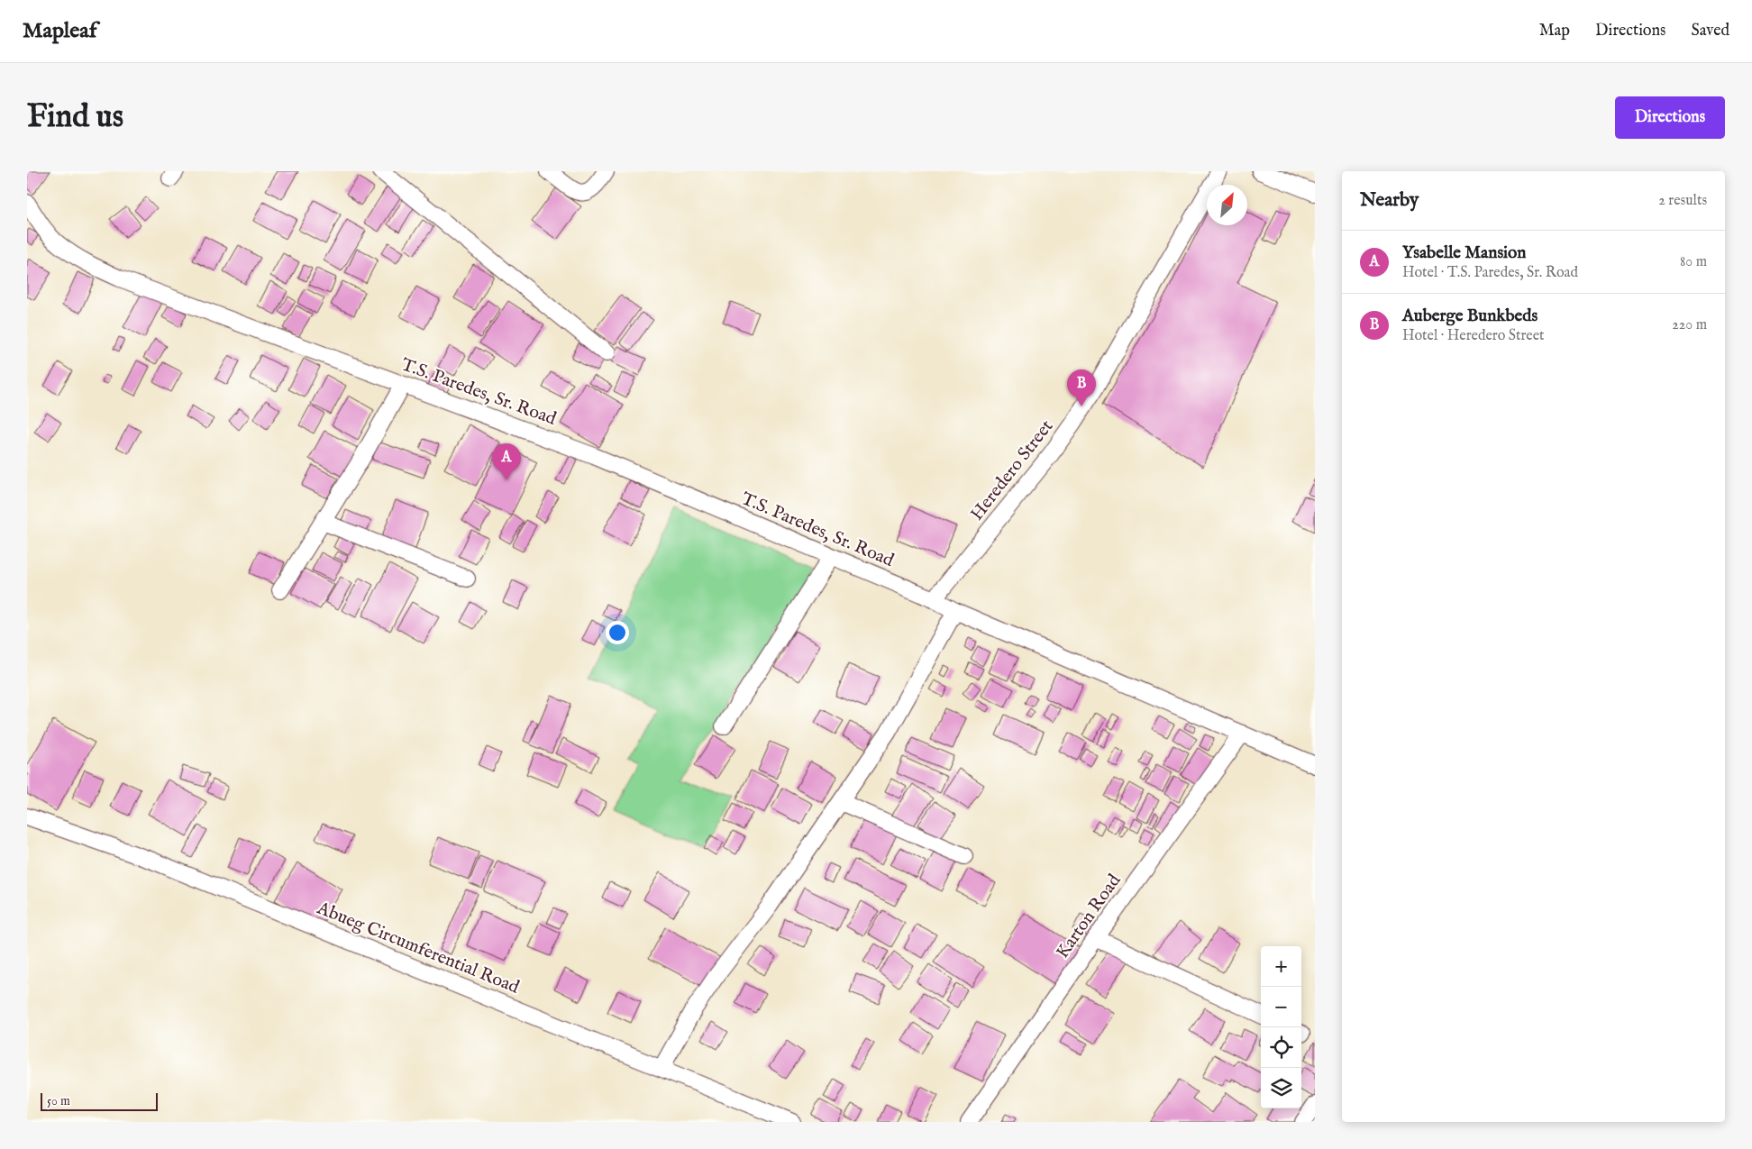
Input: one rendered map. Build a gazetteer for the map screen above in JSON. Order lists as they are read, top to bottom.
{
  "streets": {
    "street": [
      "T.S. Paredes, Sr. Road",
      "Heredero Street",
      "Karton Road",
      "Abueg Circumferential Road"
    ]
  },
  "crossings": [
    ["T.S. Paredes, Sr. Road", "Heredero Street"],
    ["T.S. Paredes, Sr. Road", "Karton Road"]
  ],
  "scale_bar": "50 m",
  "north": "top right",
  "page": {
    "header": "Mapleaf",
    "nav": ["Map", "Directions", "Saved"],
    "buttons": "Directions",
    "title": "Find us",
    "heading": ["Nearby", "2 results"],
    "list": [
      {
        "mark": "A",
        "name": "Ysabelle Mansion",
        "note": "Hotel · T.S. Paredes, Sr. Road",
        "value": "80 m"
      },
      {
        "mark": "B",
        "name": "Auberge Bunkbeds",
        "note": "Hotel · Heredero Street",
        "value": "220 m"
      }
    ],
    "pins": ["B", "A"],
    "map_buttons": ["+", "−"],
    "scale": "50 m"
  }
}
